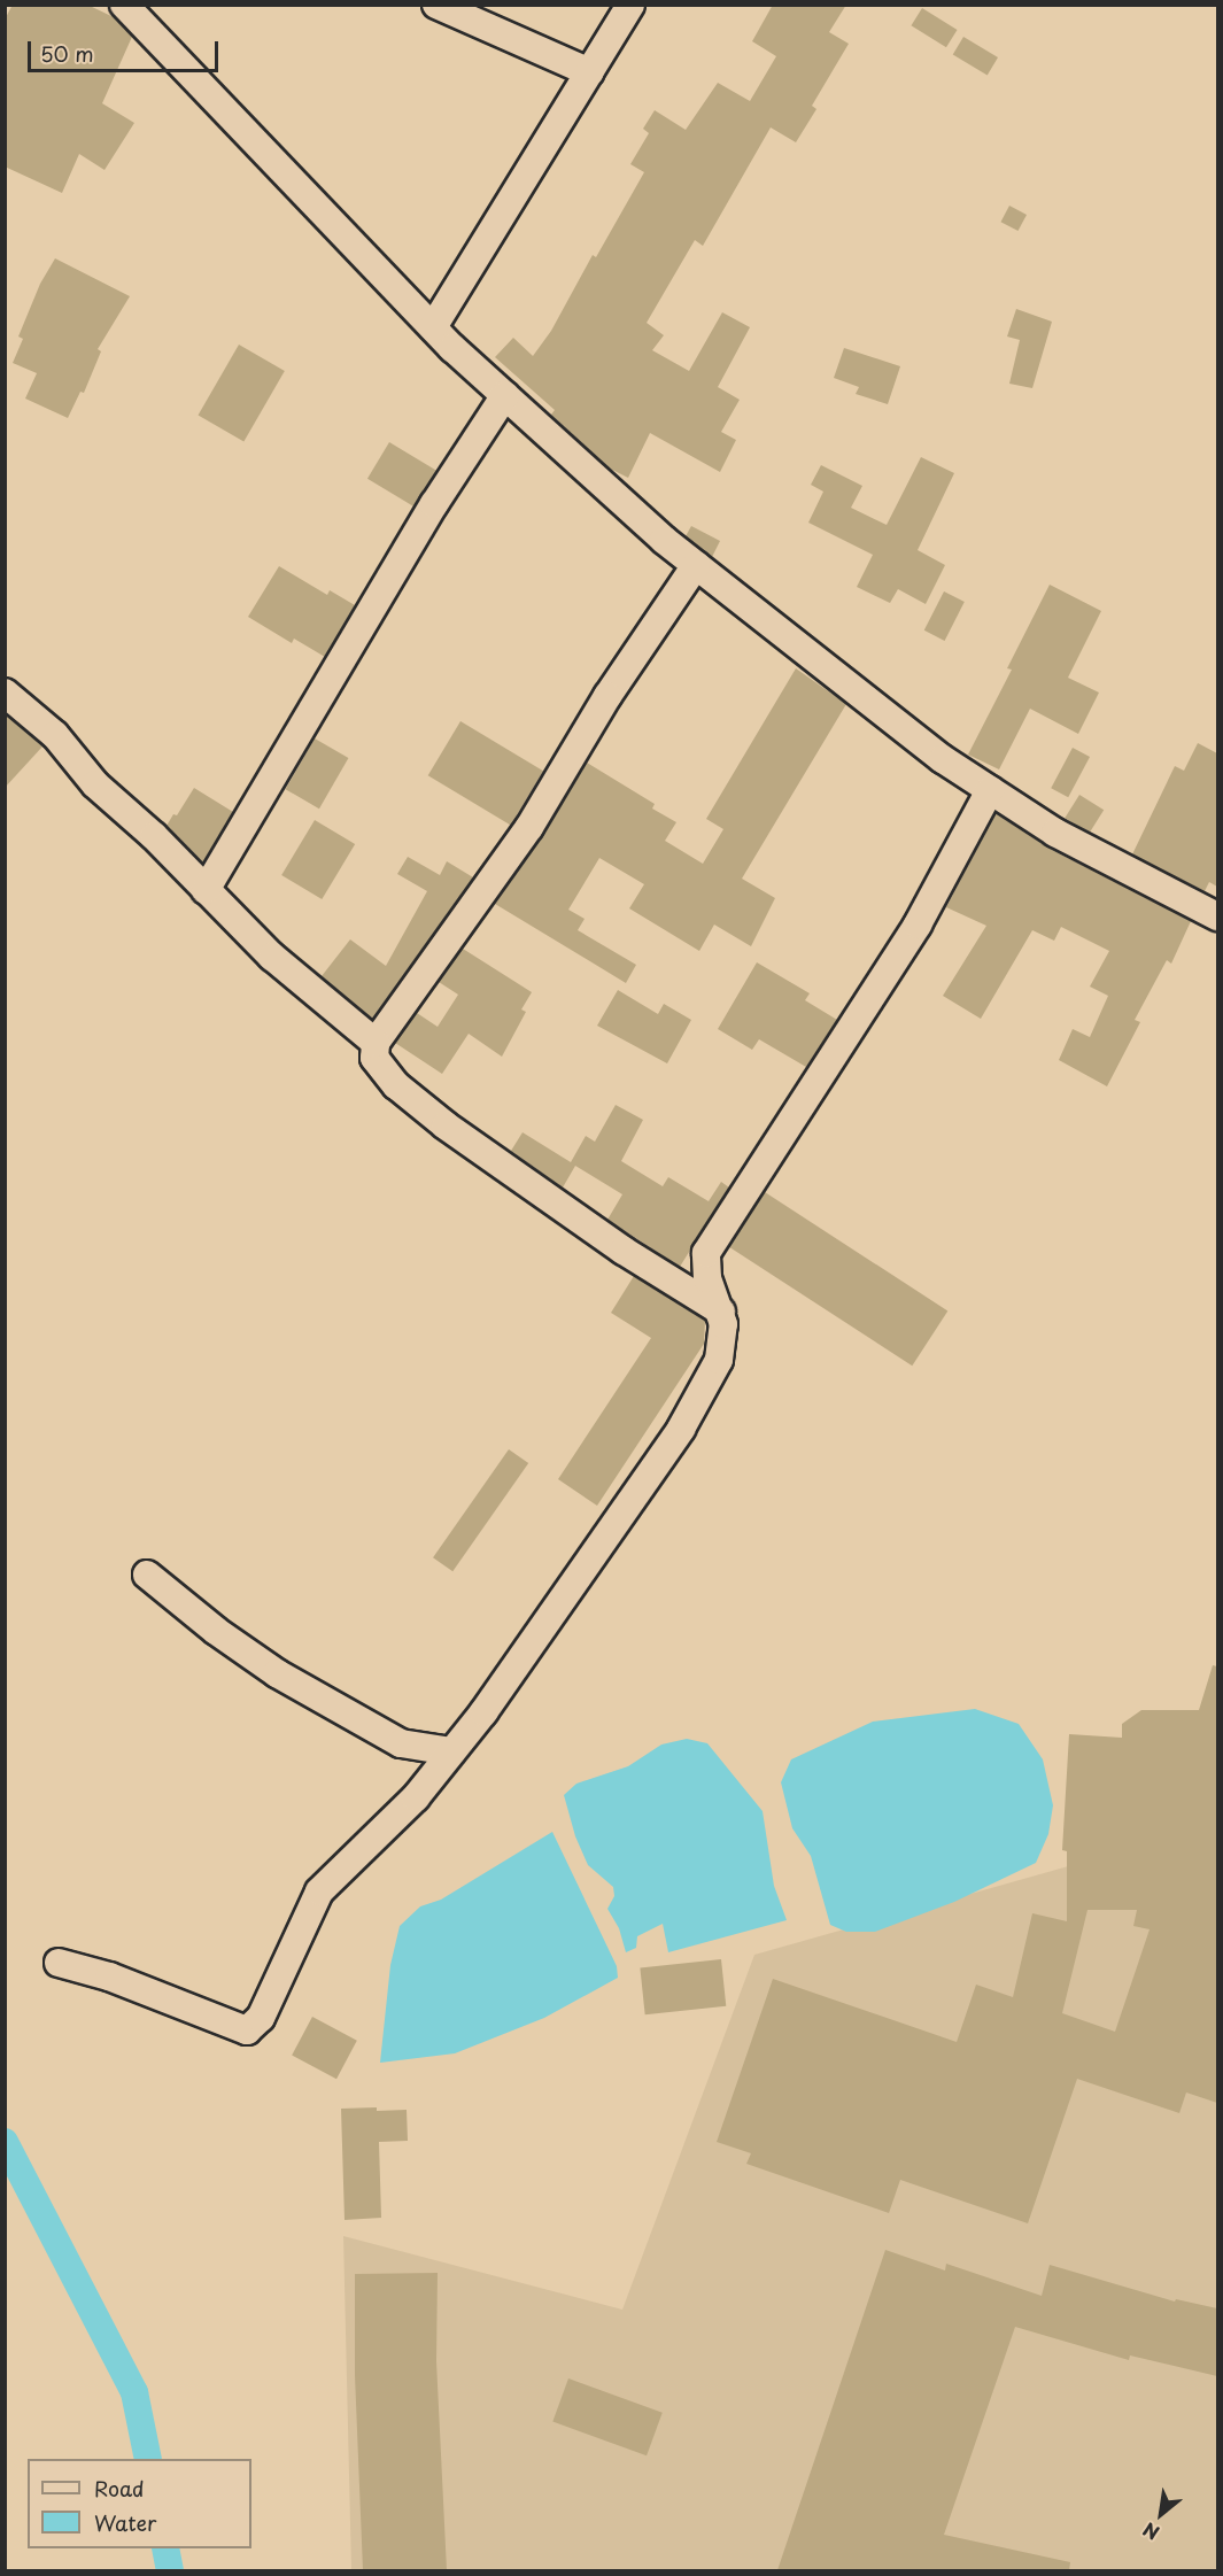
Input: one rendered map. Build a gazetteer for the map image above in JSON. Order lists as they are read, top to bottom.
{
  "legend": ["Road", "Water"],
  "scale_bar": "50 m",
  "north": "bottom left"
}
